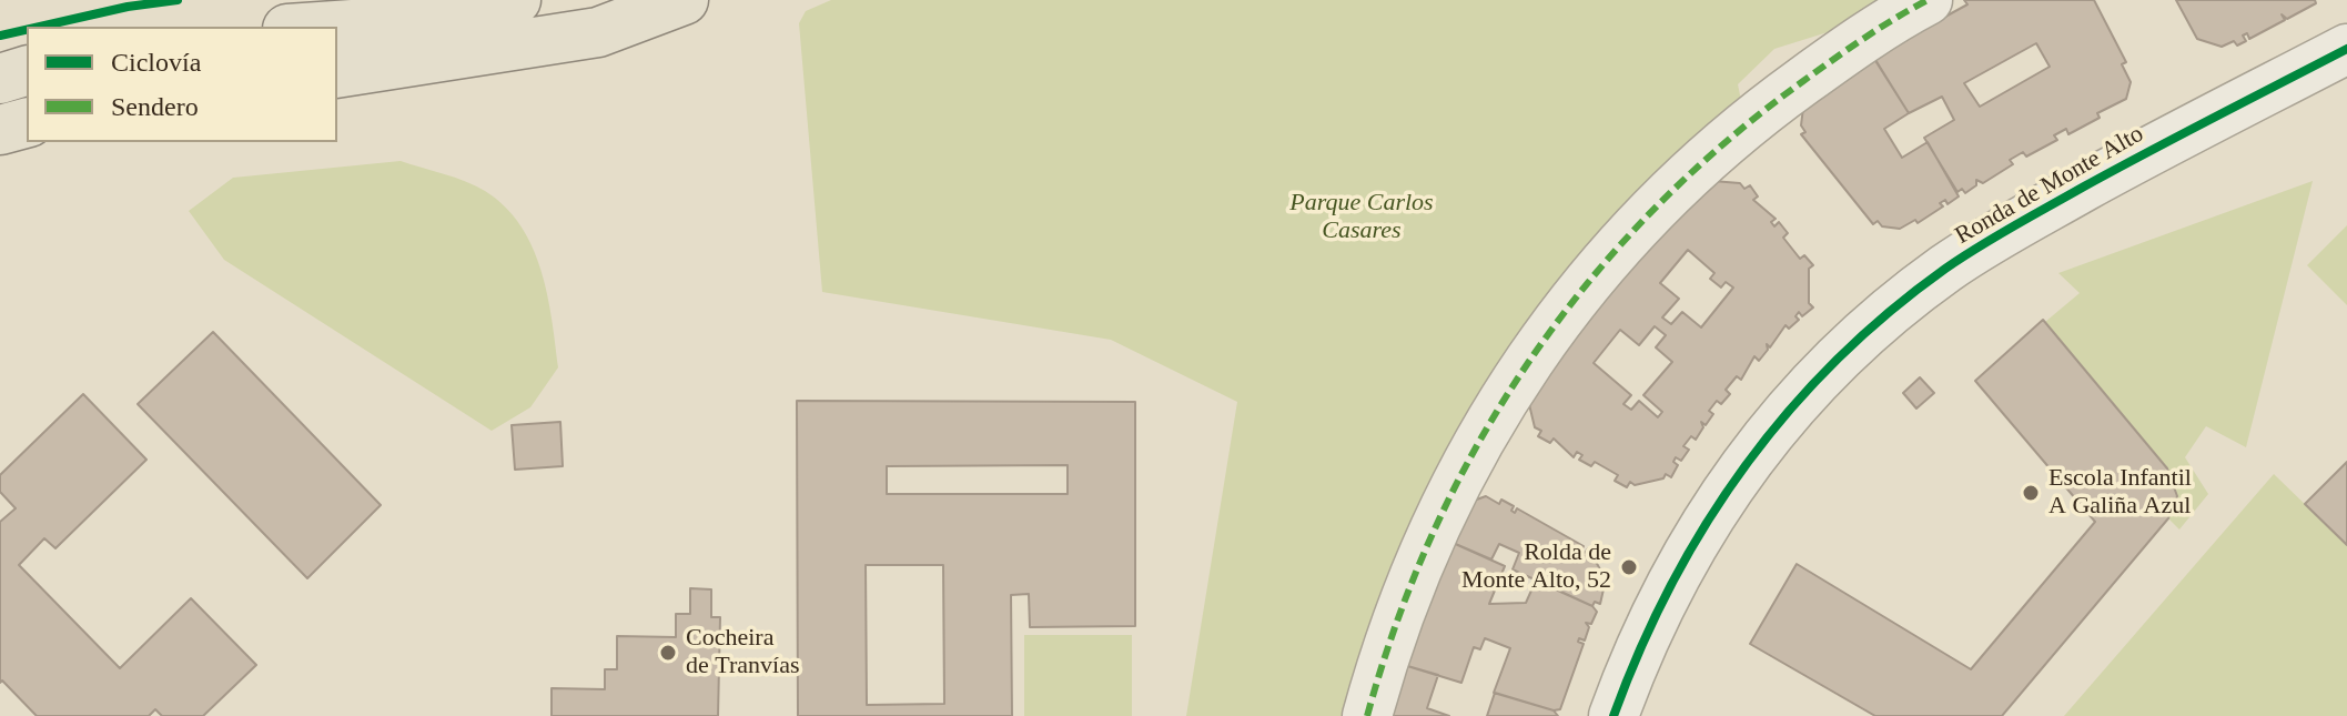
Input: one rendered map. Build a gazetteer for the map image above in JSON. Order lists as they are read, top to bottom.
{
  "streets": {
    "street": ["Ronda de Monte Alto"]
  },
  "parks": ["Parque Carlos Casares"],
  "places": ["Escola Infantil A Galiña Azul", "Rolda de Monte Alto, 52", "Cocheira de Tranvías"],
  "legend": ["Ciclovía", "Sendero"]
}
